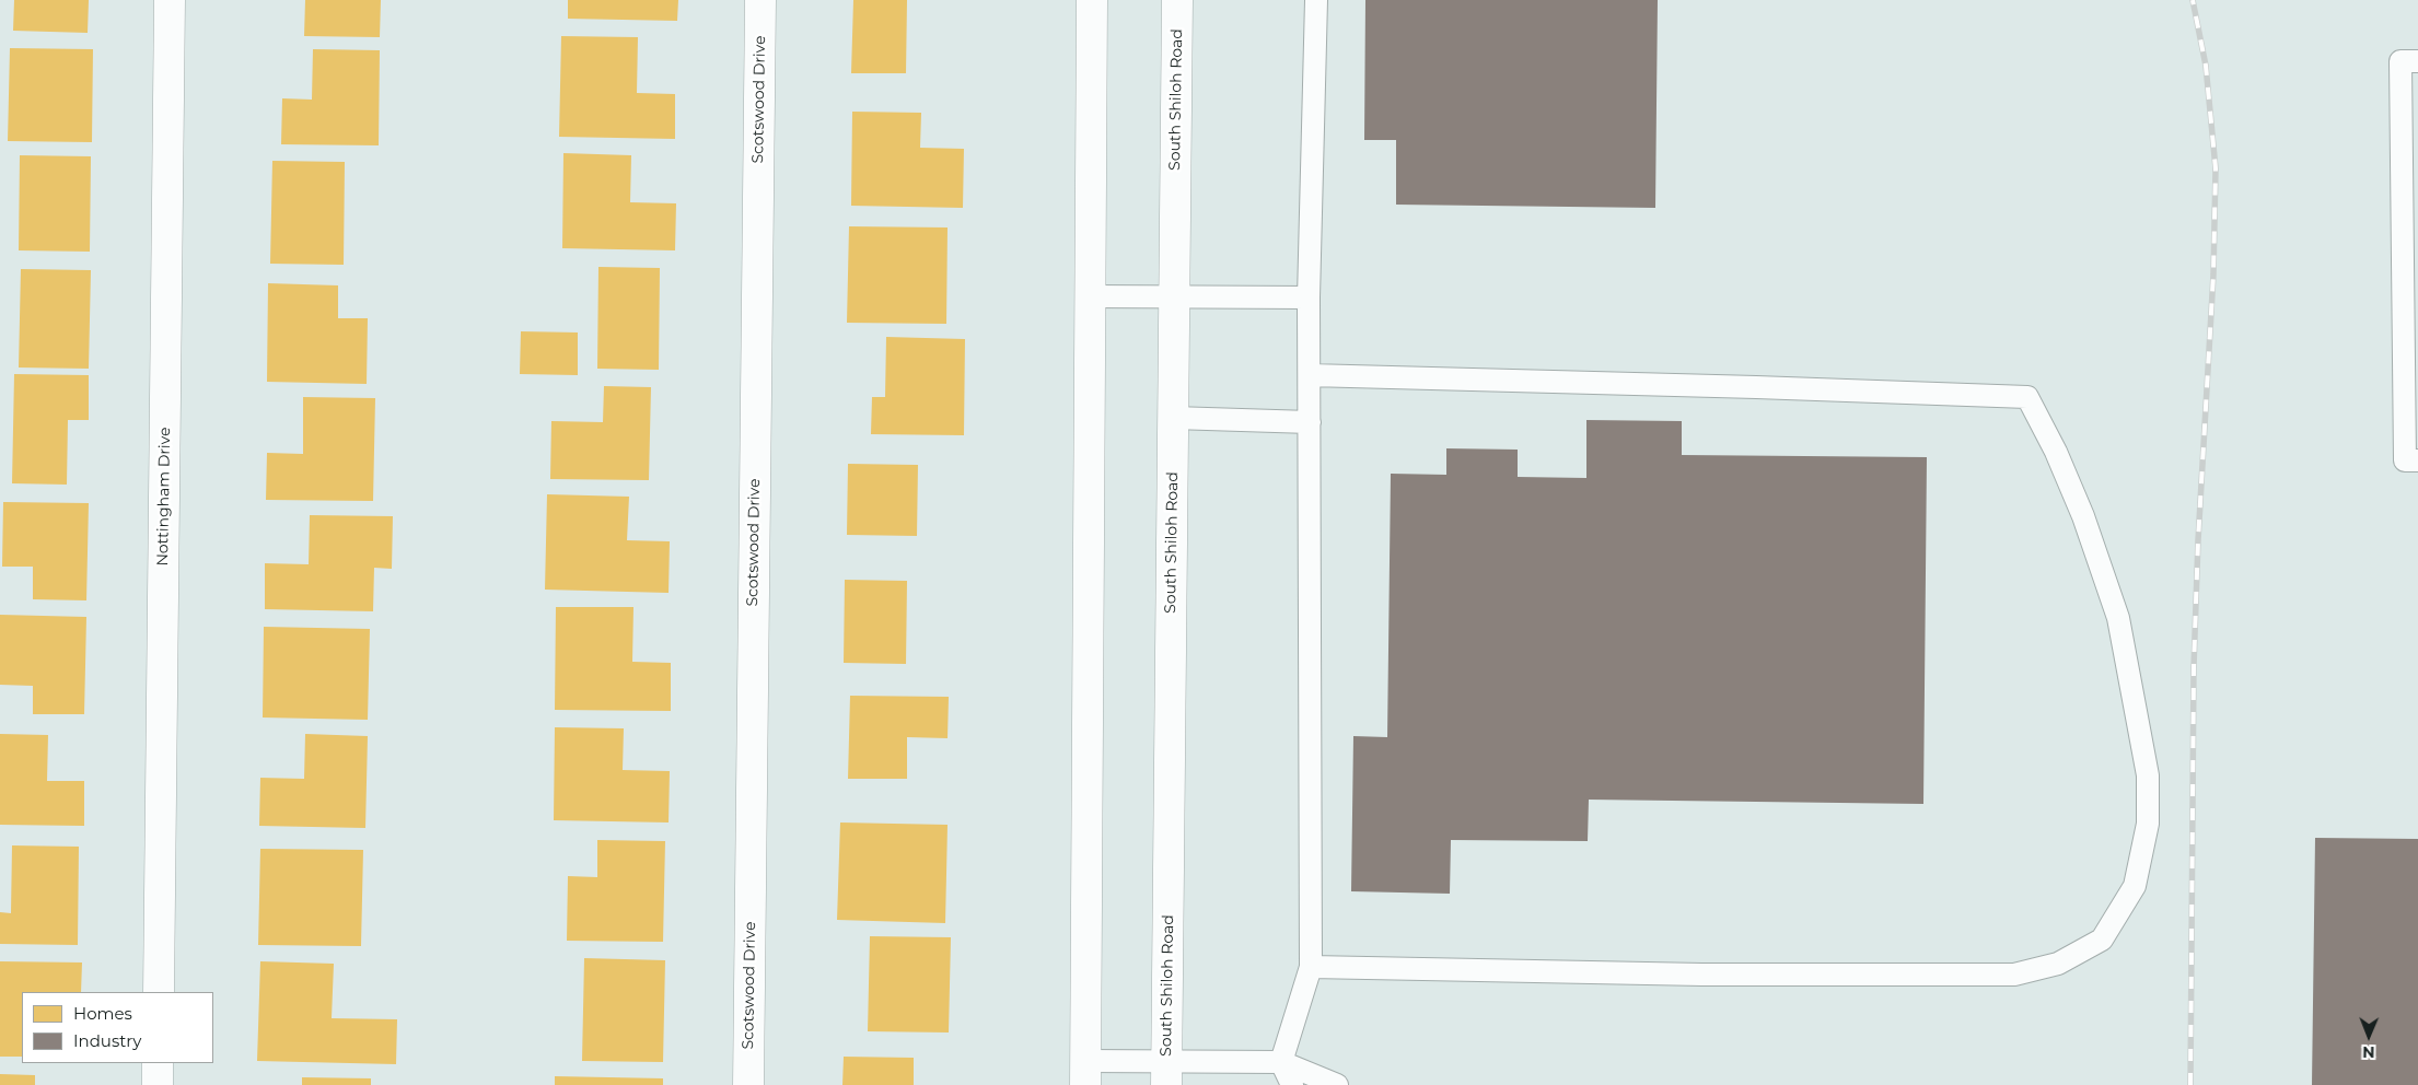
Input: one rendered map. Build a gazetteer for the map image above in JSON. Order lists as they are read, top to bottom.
{
  "streets": {
    "main road": ["Scotswood Drive", "South Shiloh Road", "Nottingham Drive"]
  },
  "legend": ["Homes", "Industry"],
  "north": "bottom"
}
